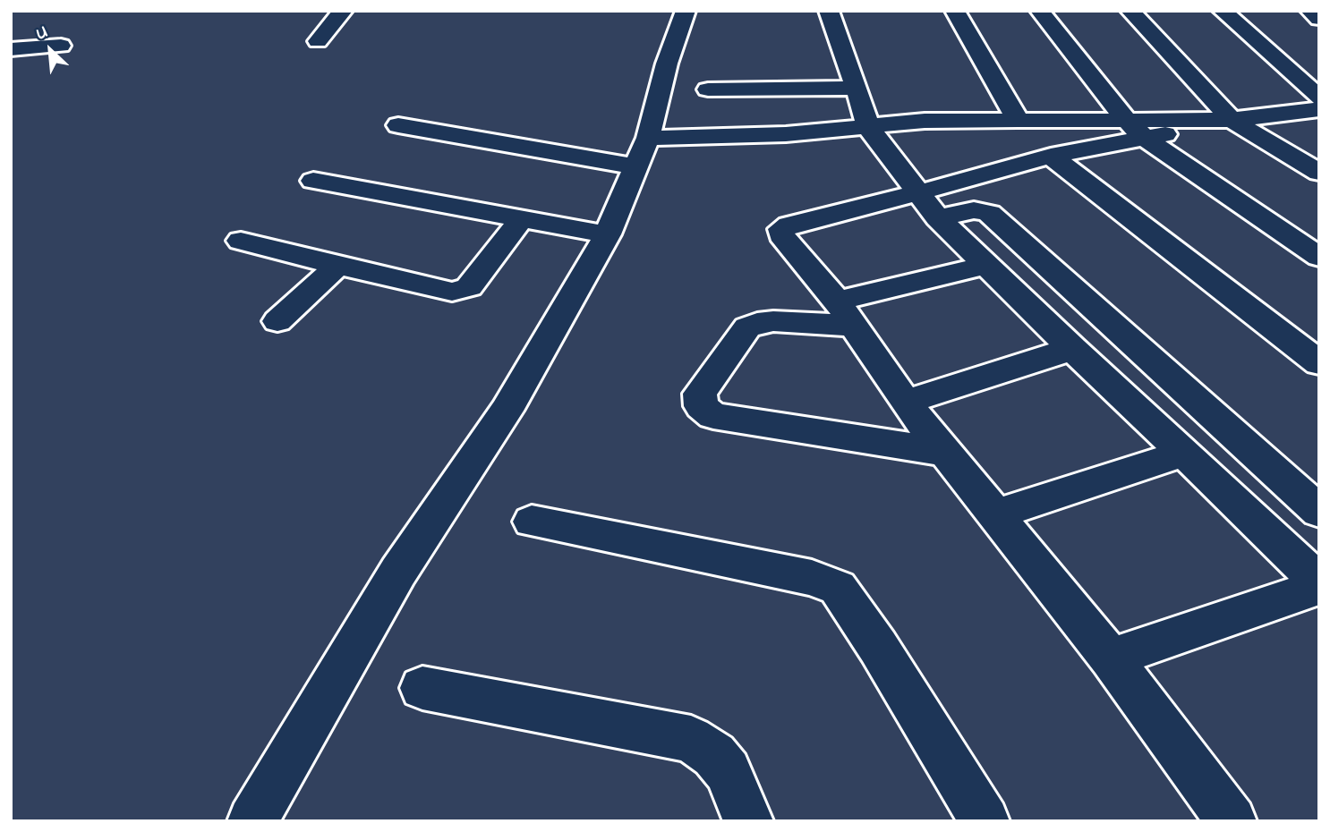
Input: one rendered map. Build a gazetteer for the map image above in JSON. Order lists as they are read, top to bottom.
{
  "north": "top left"
}
